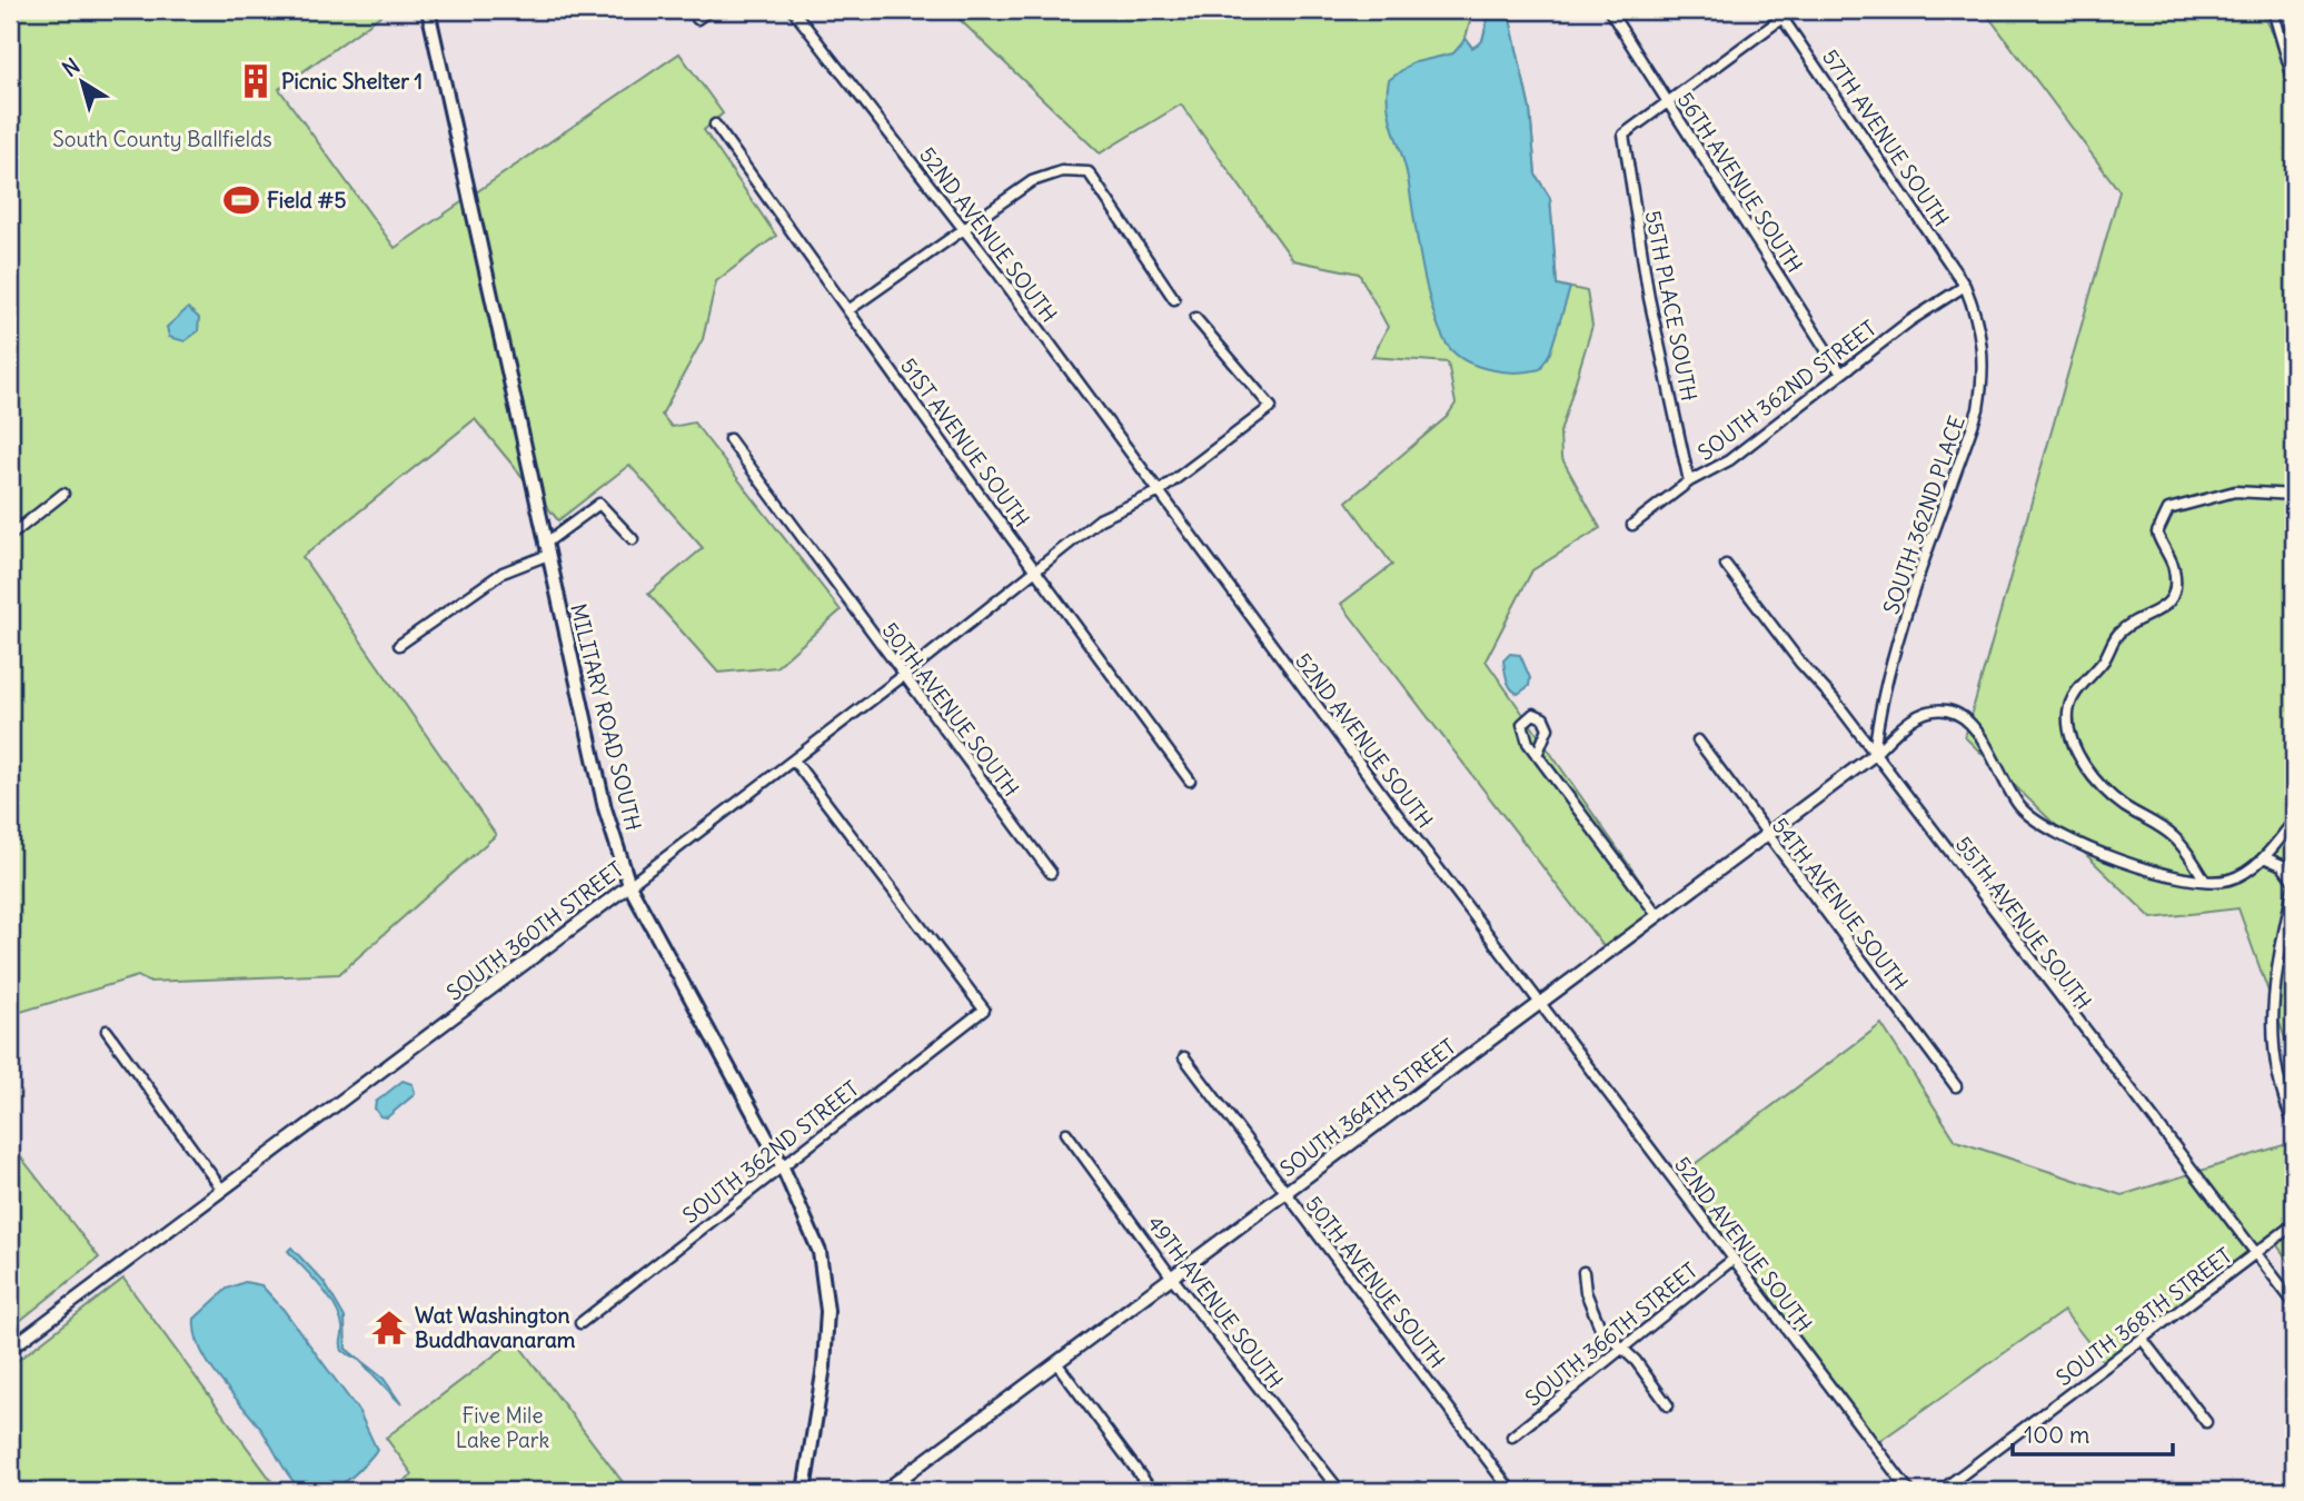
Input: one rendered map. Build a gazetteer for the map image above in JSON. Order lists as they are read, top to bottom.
{
  "streets": {
    "main road": ["MILITARY ROAD SOUTH"],
    "street": [
      "57TH AVENUE SOUTH",
      "56TH AVENUE SOUTH",
      "52ND AVENUE SOUTH",
      "55TH PLACE SOUTH",
      "SOUTH 362ND STREET",
      "51ST AVENUE SOUTH",
      "SOUTH 362ND PLACE",
      "50TH AVENUE SOUTH",
      "54TH AVENUE SOUTH",
      "55TH AVENUE SOUTH",
      "SOUTH 360TH STREET",
      "SOUTH 364TH STREET",
      "49TH AVENUE SOUTH",
      "SOUTH 368TH STREET",
      "SOUTH 366TH STREET"
    ]
  },
  "crossings": [
    ["57TH AVENUE SOUTH", "SOUTH 362ND STREET"],
    ["57TH AVENUE SOUTH", "SOUTH 362ND PLACE"],
    ["56TH AVENUE SOUTH", "55TH PLACE SOUTH"],
    ["56TH AVENUE SOUTH", "SOUTH 362ND STREET"],
    ["52ND AVENUE SOUTH", "SOUTH 360TH STREET"],
    ["52ND AVENUE SOUTH", "SOUTH 364TH STREET"],
    ["52ND AVENUE SOUTH", "SOUTH 366TH STREET"],
    ["55TH PLACE SOUTH", "SOUTH 362ND STREET"],
    ["SOUTH 362ND STREET", "SOUTH 362ND PLACE"],
    ["SOUTH 362ND STREET", "MILITARY ROAD SOUTH"],
    ["SOUTH 362ND STREET", "SOUTH 360TH STREET"],
    ["51ST AVENUE SOUTH", "SOUTH 360TH STREET"],
    ["SOUTH 362ND PLACE", "55TH AVENUE SOUTH"],
    ["SOUTH 362ND PLACE", "SOUTH 364TH STREET"],
    ["50TH AVENUE SOUTH", "SOUTH 360TH STREET"],
    ["50TH AVENUE SOUTH", "SOUTH 364TH STREET"],
    ["MILITARY ROAD SOUTH", "SOUTH 360TH STREET"],
    ["54TH AVENUE SOUTH", "SOUTH 364TH STREET"],
    ["55TH AVENUE SOUTH", "SOUTH 364TH STREET"],
    ["55TH AVENUE SOUTH", "SOUTH 368TH STREET"],
    ["SOUTH 364TH STREET", "49TH AVENUE SOUTH"]
  ],
  "parks": ["South County Ballfields", "Five Mile Lake Park"],
  "places": {
    "building": ["Picnic Shelter 1"],
    "sports": ["Field #5"],
    "temple": ["Wat Washington Buddhavanaram"]
  },
  "scale_bar": "100 m",
  "north": "top left"
}
